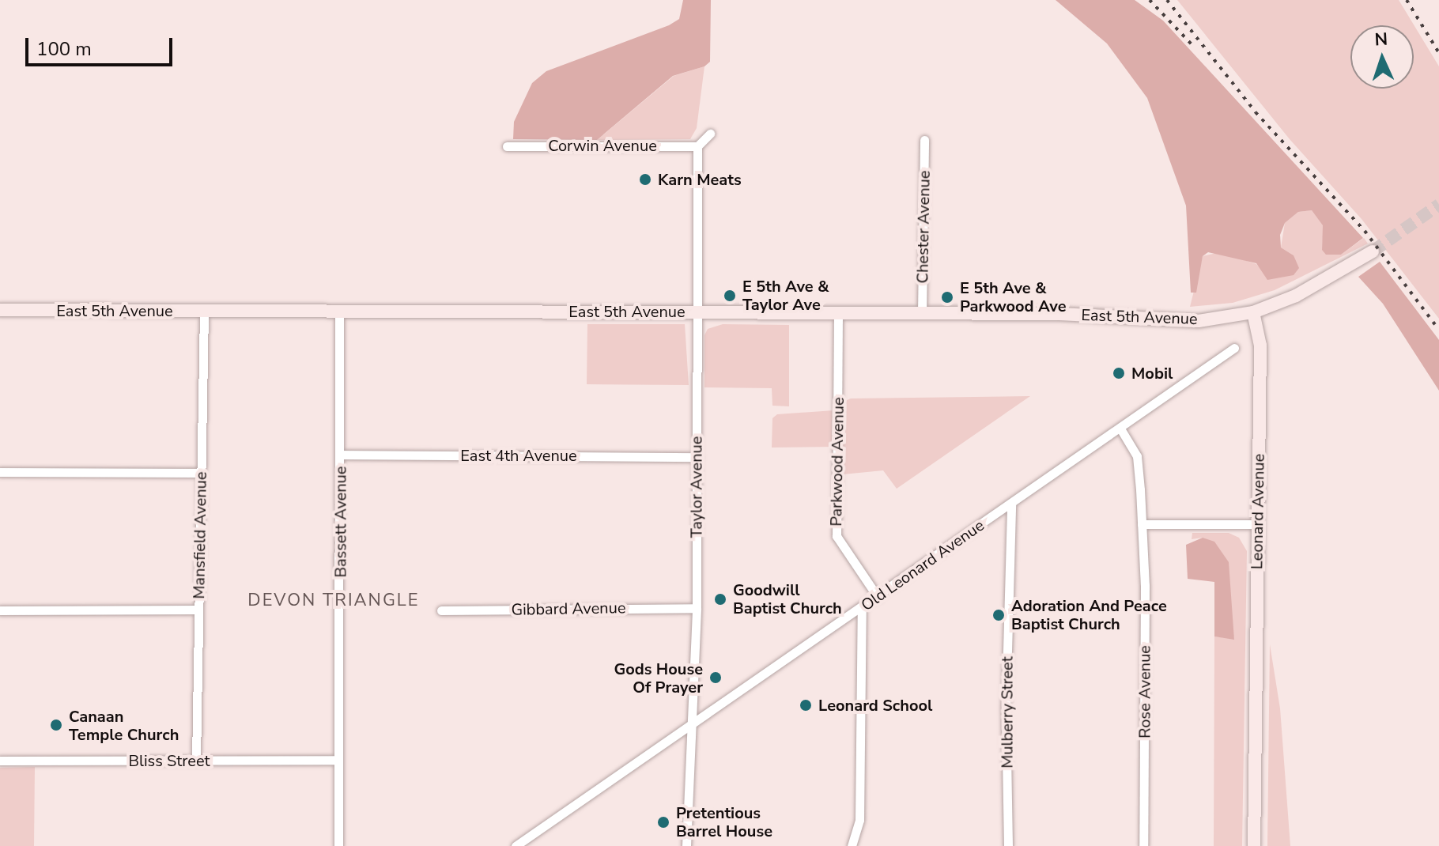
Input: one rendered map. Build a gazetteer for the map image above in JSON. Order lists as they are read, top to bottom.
{
  "streets": {
    "main road": ["East 5th Avenue", "Leonard Avenue"],
    "street": [
      "Corwin Avenue",
      "Chester Avenue",
      "East 4th Avenue",
      "Parkwood Avenue",
      "Taylor Avenue",
      "Bassett Avenue",
      "Mansfield Avenue",
      "Old Leonard Avenue",
      "Gibbard Avenue",
      "Rose Avenue",
      "Mulberry Street",
      "Bliss Street"
    ]
  },
  "crossings": [
    ["Corwin Avenue", "Taylor Avenue"],
    ["Chester Avenue", "East 5th Avenue"],
    ["East 5th Avenue", "Parkwood Avenue"],
    ["East 5th Avenue", "Taylor Avenue"],
    ["East 5th Avenue", "Leonard Avenue"],
    ["East 5th Avenue", "Bassett Avenue"],
    ["East 5th Avenue", "Mansfield Avenue"],
    ["East 4th Avenue", "Taylor Avenue"],
    ["East 4th Avenue", "Bassett Avenue"],
    ["Parkwood Avenue", "Old Leonard Avenue"],
    ["Taylor Avenue", "Old Leonard Avenue"],
    ["Taylor Avenue", "Gibbard Avenue"],
    ["Bassett Avenue", "Bliss Street"],
    ["Mansfield Avenue", "Bliss Street"],
    ["Old Leonard Avenue", "Rose Avenue"],
    ["Old Leonard Avenue", "Mulberry Street"]
  ],
  "districts": ["DEVON TRIANGLE"],
  "places": [
    "Karn Meats",
    "E 5th Ave & Taylor Ave",
    "E 5th Ave & Parkwood Ave",
    "Mobil",
    "Goodwill Baptist Church",
    "Adoration And Peace Baptist Church",
    "Gods House Of Prayer",
    "Leonard School",
    "Canaan Temple Church",
    "Pretentious Barrel House"
  ],
  "scale_bar": "100 m",
  "north": "top"
}
